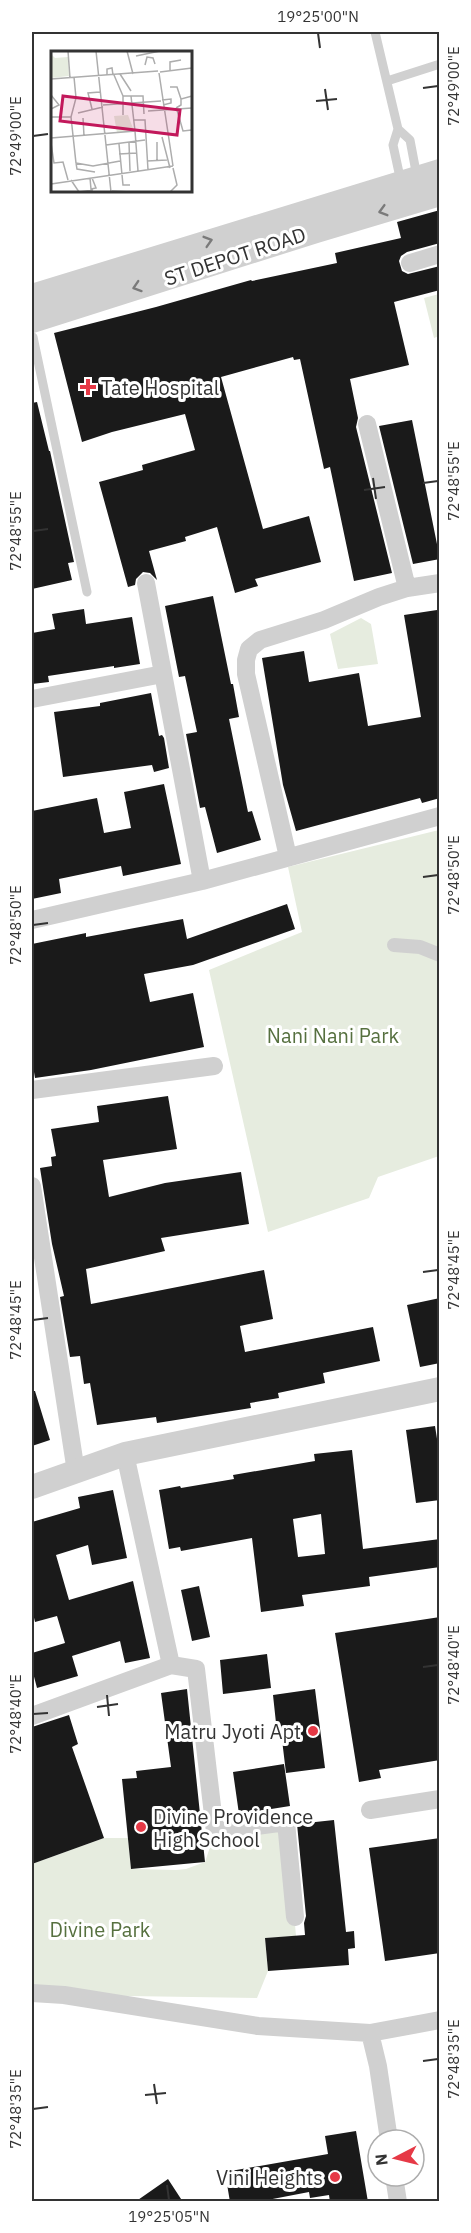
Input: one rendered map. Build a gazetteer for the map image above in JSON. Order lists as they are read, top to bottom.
{
  "streets": {
    "street": ["ST DEPOT ROAD"]
  },
  "parks": ["Nani Nani Park", "Divine Park"],
  "places": {
    "health": ["Tate Hospital"],
    "other": ["Matru Jyoti Apt", "Divine Providence High School", "Vini Heights"]
  },
  "north": "left",
  "coordinates": [
    "19°25'00\"N",
    "72°49'00\"E",
    "72°48'55\"E",
    "72°48'50\"E",
    "72°48'45\"E",
    "72°48'40\"E",
    "72°48'35\"E",
    "19°25'05\"N"
  ]
}
